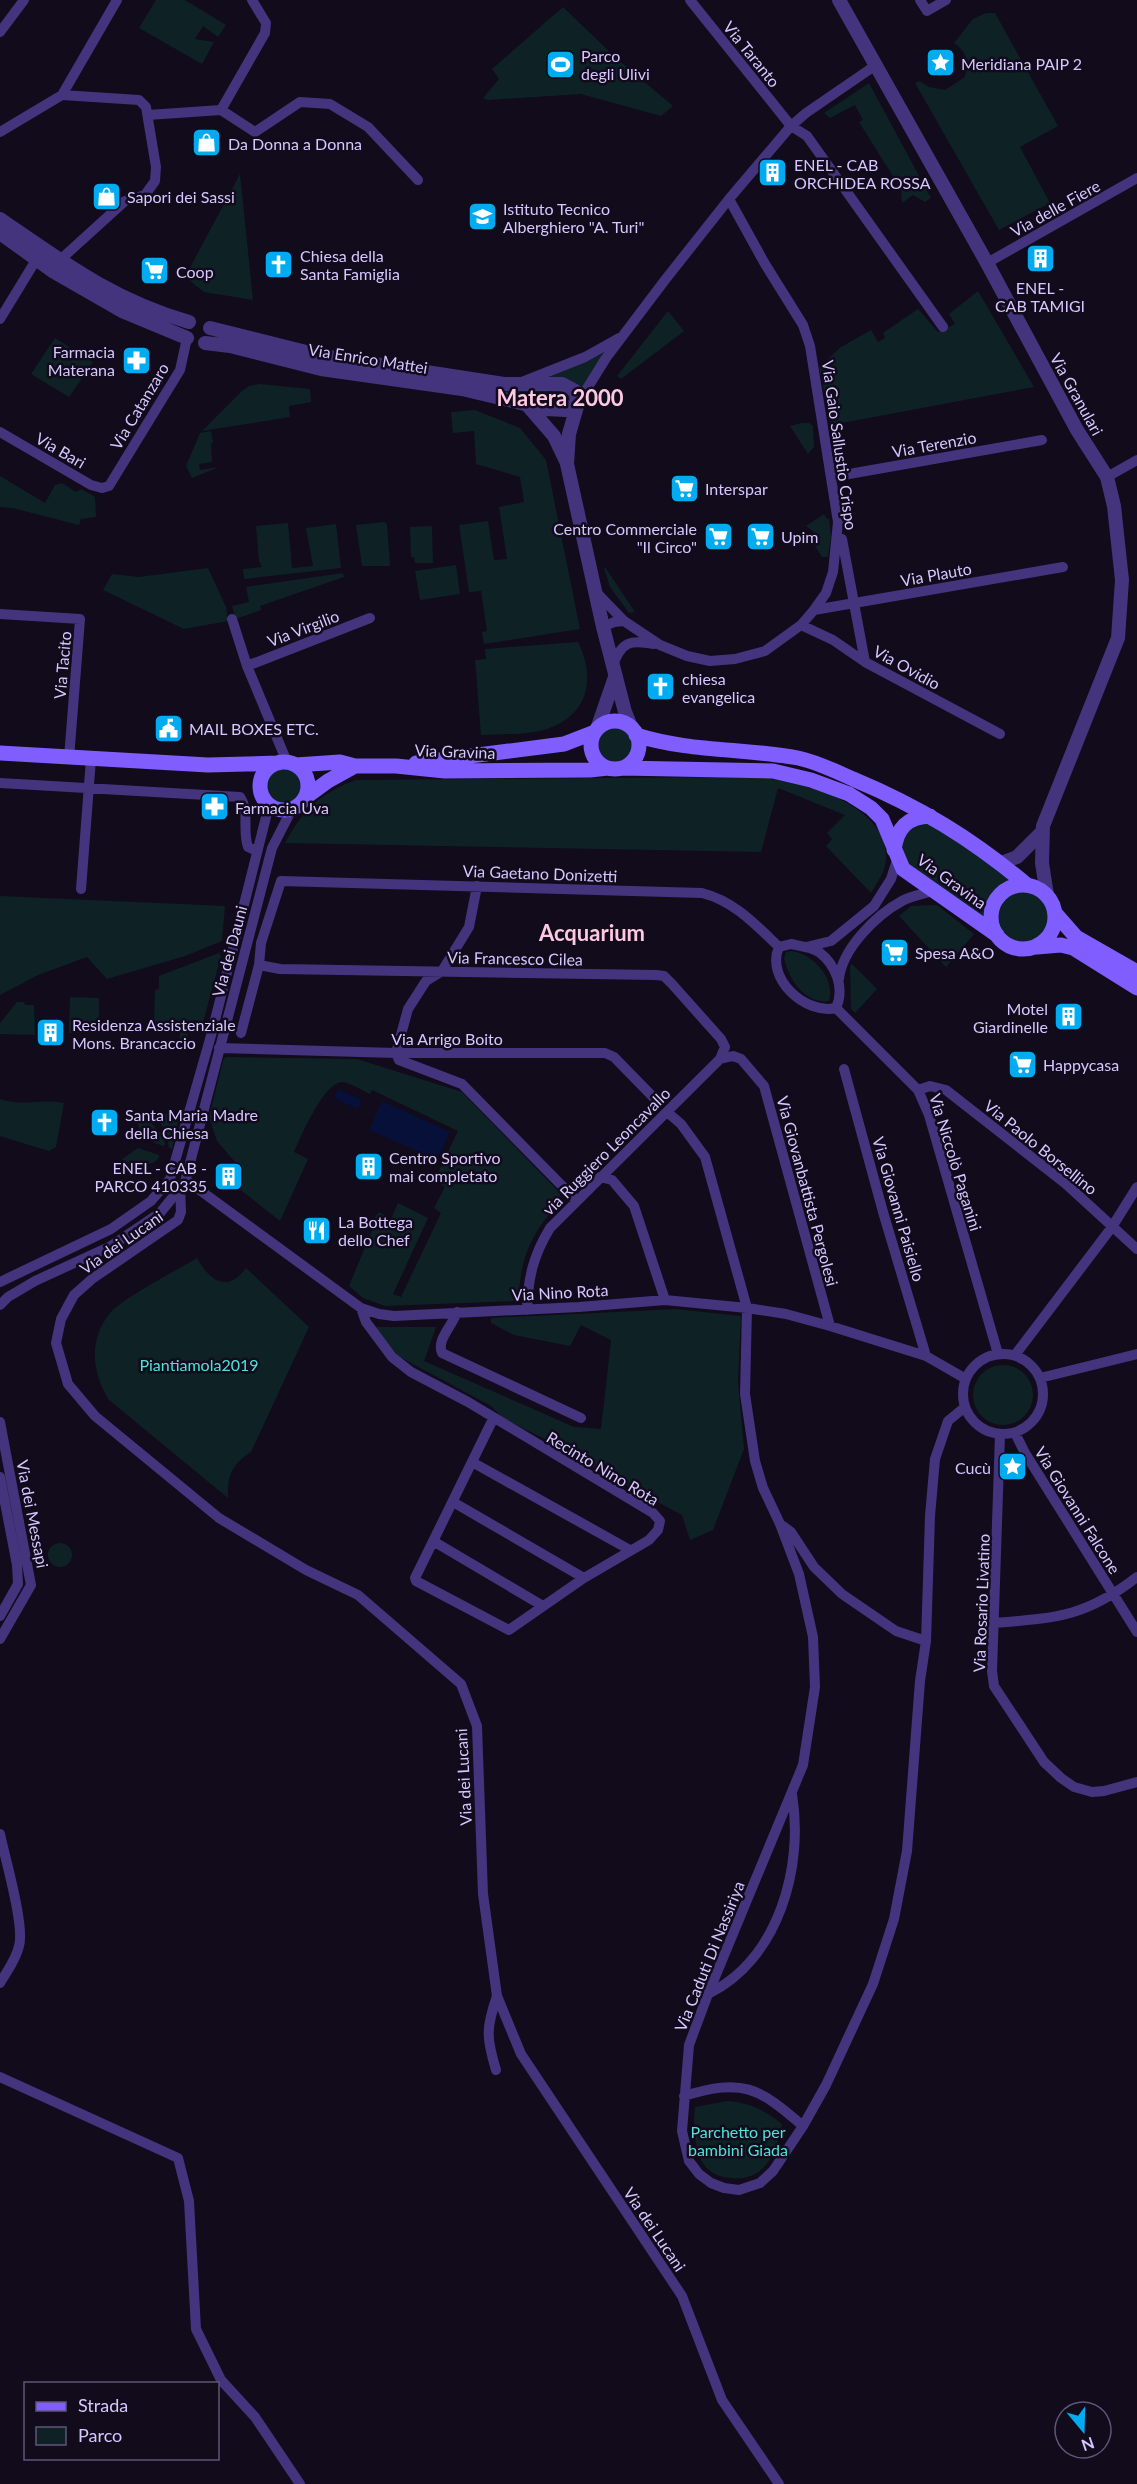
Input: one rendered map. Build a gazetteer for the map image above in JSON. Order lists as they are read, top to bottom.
{
  "streets": {
    "main road": ["Via Gravina"],
    "street": [
      "Via Taranto",
      "Via delle Fiere",
      "Via Enrico Mattei",
      "Via Granulari",
      "Via Catanzaro",
      "Via Terenzio",
      "Via Gaio Sallustio Crispo",
      "Via Bari",
      "Via Plauto",
      "Via Virgilio",
      "Via Tacito",
      "Via Ovidio",
      "Via Gaetano Donizetti",
      "Via dei Dauni",
      "Via Francesco Cilea",
      "Via Arrigo Boito",
      "Via Paolo Borsellino",
      "via Ruggiero Leoncavallo",
      "Via Niccolò Paganini",
      "Via Giovanbattista Pergolesi",
      "Via Giovanni Paisiello",
      "Via dei Lucani",
      "Via Nino Rota",
      "Recinto Nino Rota",
      "Via Giovanni Falcone",
      "Via dei Messapi",
      "Via Rosario Livatino",
      "Via Caduti Di Nassiriya"
    ]
  },
  "crossings": [
    ["Via delle Fiere", "Via Granulari"],
    ["Via Enrico Mattei", "Via Catanzaro"],
    ["Via Catanzaro", "Via Bari"],
    ["Via Terenzio", "Via Gaio Sallustio Crispo"],
    ["Via Gaio Sallustio Crispo", "Via Plauto"],
    ["Via Gaio Sallustio Crispo", "Via Ovidio"],
    ["Via Gaetano Donizetti", "Via Francesco Cilea"],
    ["Via Gaetano Donizetti", "Via Niccolò Paganini"],
    ["Via dei Dauni", "Via Arrigo Boito"],
    ["Via dei Dauni", "Via Nino Rota"],
    ["Via Francesco Cilea", "via Ruggiero Leoncavallo"],
    ["Via Francesco Cilea", "Via Giovanbattista Pergolesi"],
    ["Via Paolo Borsellino", "Via Niccolò Paganini"],
    ["via Ruggiero Leoncavallo", "Via Giovanbattista Pergolesi"],
    ["via Ruggiero Leoncavallo", "Via Nino Rota"],
    ["via Ruggiero Leoncavallo", "Via Caduti Di Nassiriya"],
    ["Via Niccolò Paganini", "Via Nino Rota"],
    ["Via Niccolò Paganini", "Via Giovanni Falcone"],
    ["Via Niccolò Paganini", "Via Rosario Livatino"],
    ["Via Niccolò Paganini", "Via Caduti Di Nassiriya"],
    ["Via Giovanbattista Pergolesi", "Via Nino Rota"],
    ["Via Giovanni Paisiello", "Via Nino Rota"],
    ["Via Nino Rota", "Recinto Nino Rota"],
    ["Via Nino Rota", "Via Giovanni Falcone"],
    ["Via Nino Rota", "Via Rosario Livatino"],
    ["Via Nino Rota", "Via Caduti Di Nassiriya"],
    ["Via Giovanni Falcone", "Via Rosario Livatino"],
    ["Via Giovanni Falcone", "Via Caduti Di Nassiriya"],
    ["Via Rosario Livatino", "Via Caduti Di Nassiriya"]
  ],
  "districts": ["Matera 2000", "Acquarium"],
  "parks": ["Piantiamola2019", "Parchetto per bambini Giada"],
  "places": {
    "place": ["Meridiana PAIP 2", "Cucù"],
    "sports": ["Parco degli Ulivi"],
    "shop": ["Da Donna a Donna", "Sapori dei Sassi"],
    "building": [
      "ENEL - CAB ORCHIDEA ROSSA",
      "ENEL - CAB TAMIGI",
      "Motel Giardinelle",
      "Residenza Assistenziale Mons. Brancaccio",
      "Centro Sportivo mai completato",
      "ENEL - CAB - PARCO 410335"
    ],
    "school or university": ["Istituto Tecnico Alberghiero \"A. Turi\""],
    "church": ["Chiesa della Santa Famiglia", "chiesa evangelica", "Santa Maria Madre della Chiesa"],
    "supermarket": [
      "Coop",
      "Interspar",
      "Upim",
      "Centro Commerciale \"Il Circo\"",
      "Spesa A&O",
      "Happycasa"
    ],
    "pharmacy": ["Farmacia Materana", "Farmacia Uva"],
    "public building": ["MAIL BOXES ETC."],
    "restaurant": ["La Bottega dello Chef"]
  },
  "legend": ["Strada", "Parco"],
  "north": "bottom"
}
